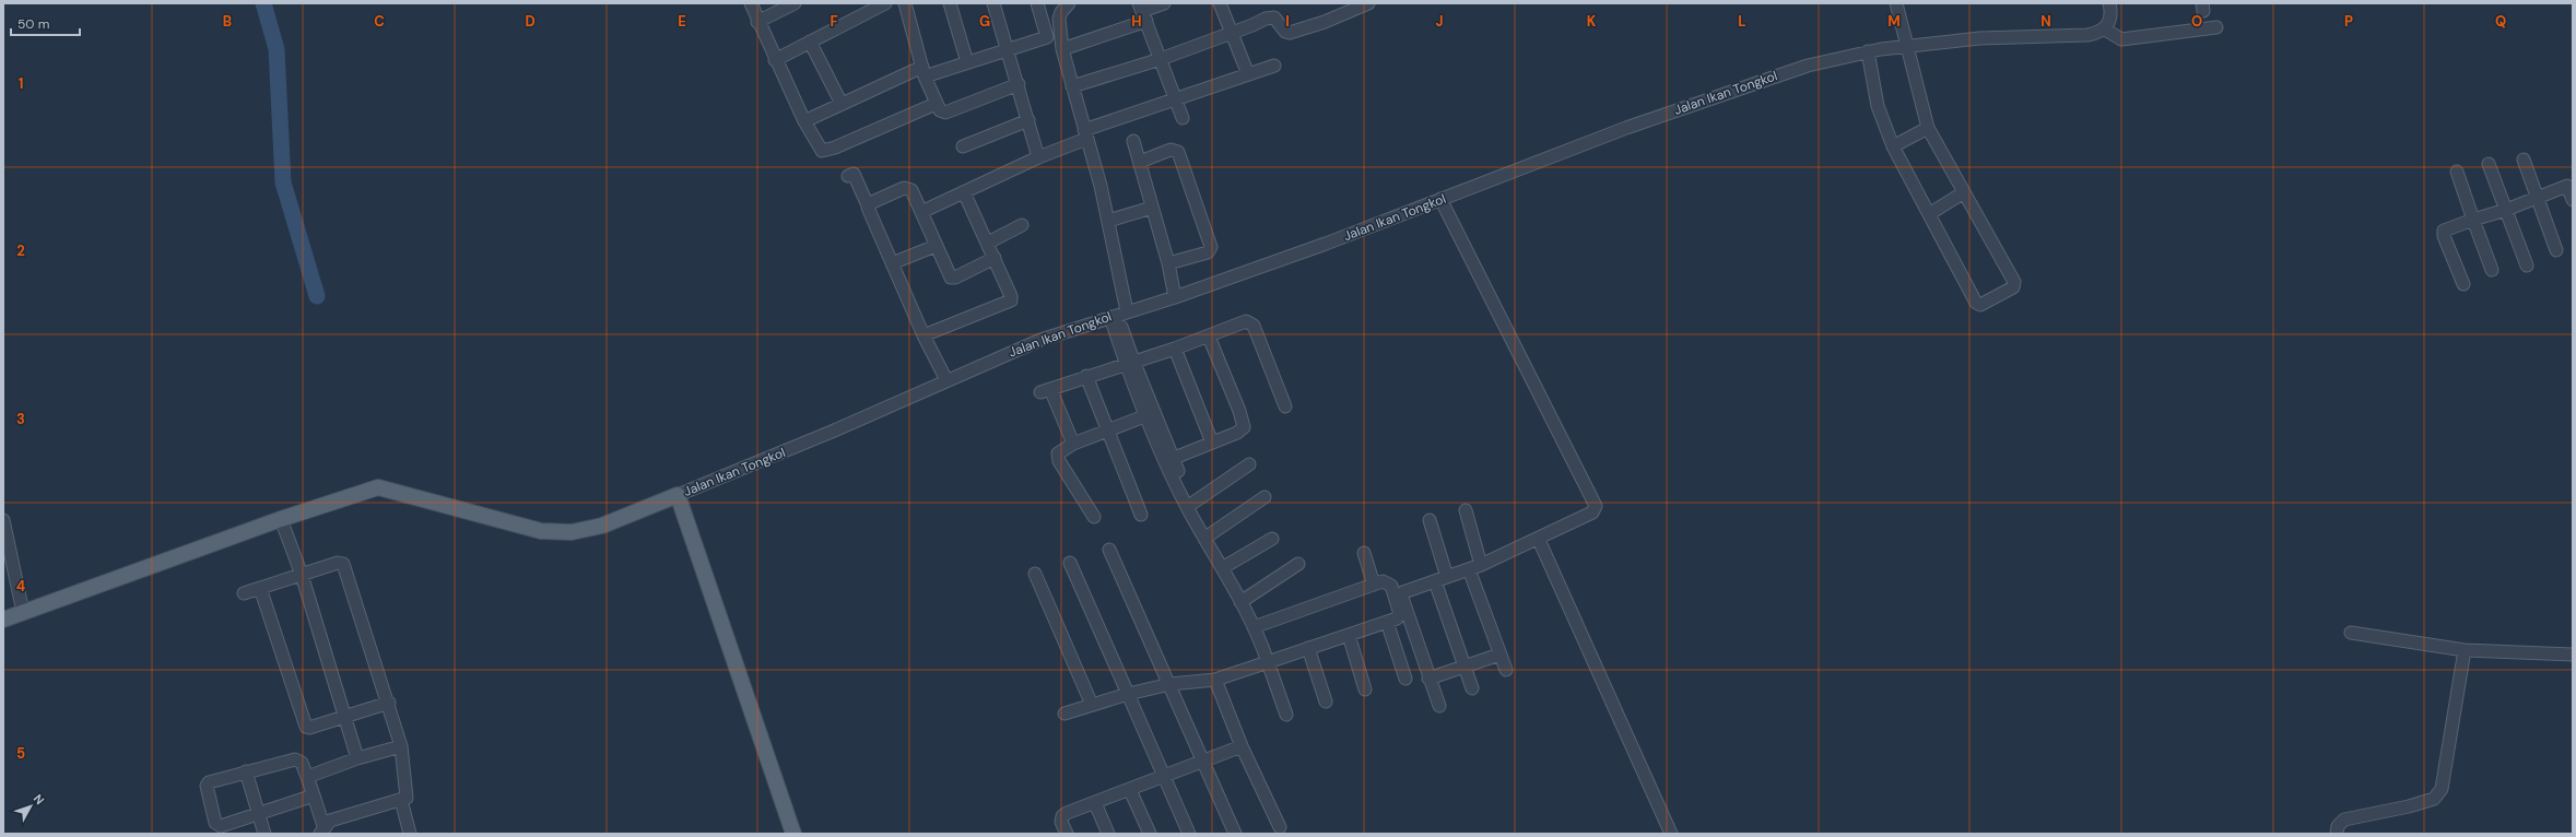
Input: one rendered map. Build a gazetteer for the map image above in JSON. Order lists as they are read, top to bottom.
{
  "streets": {
    "street": ["Jalan Ikan Tongkol"]
  },
  "scale_bar": "50 m",
  "north": "top right",
  "grid": {
    "columns": [
      "B",
      "C",
      "D",
      "E",
      "F",
      "G",
      "H",
      "I",
      "J",
      "K",
      "L",
      "M",
      "N",
      "O",
      "P",
      "Q"
    ],
    "rows": [
      "1",
      "2",
      "3",
      "4",
      "5"
    ]
  }
}
